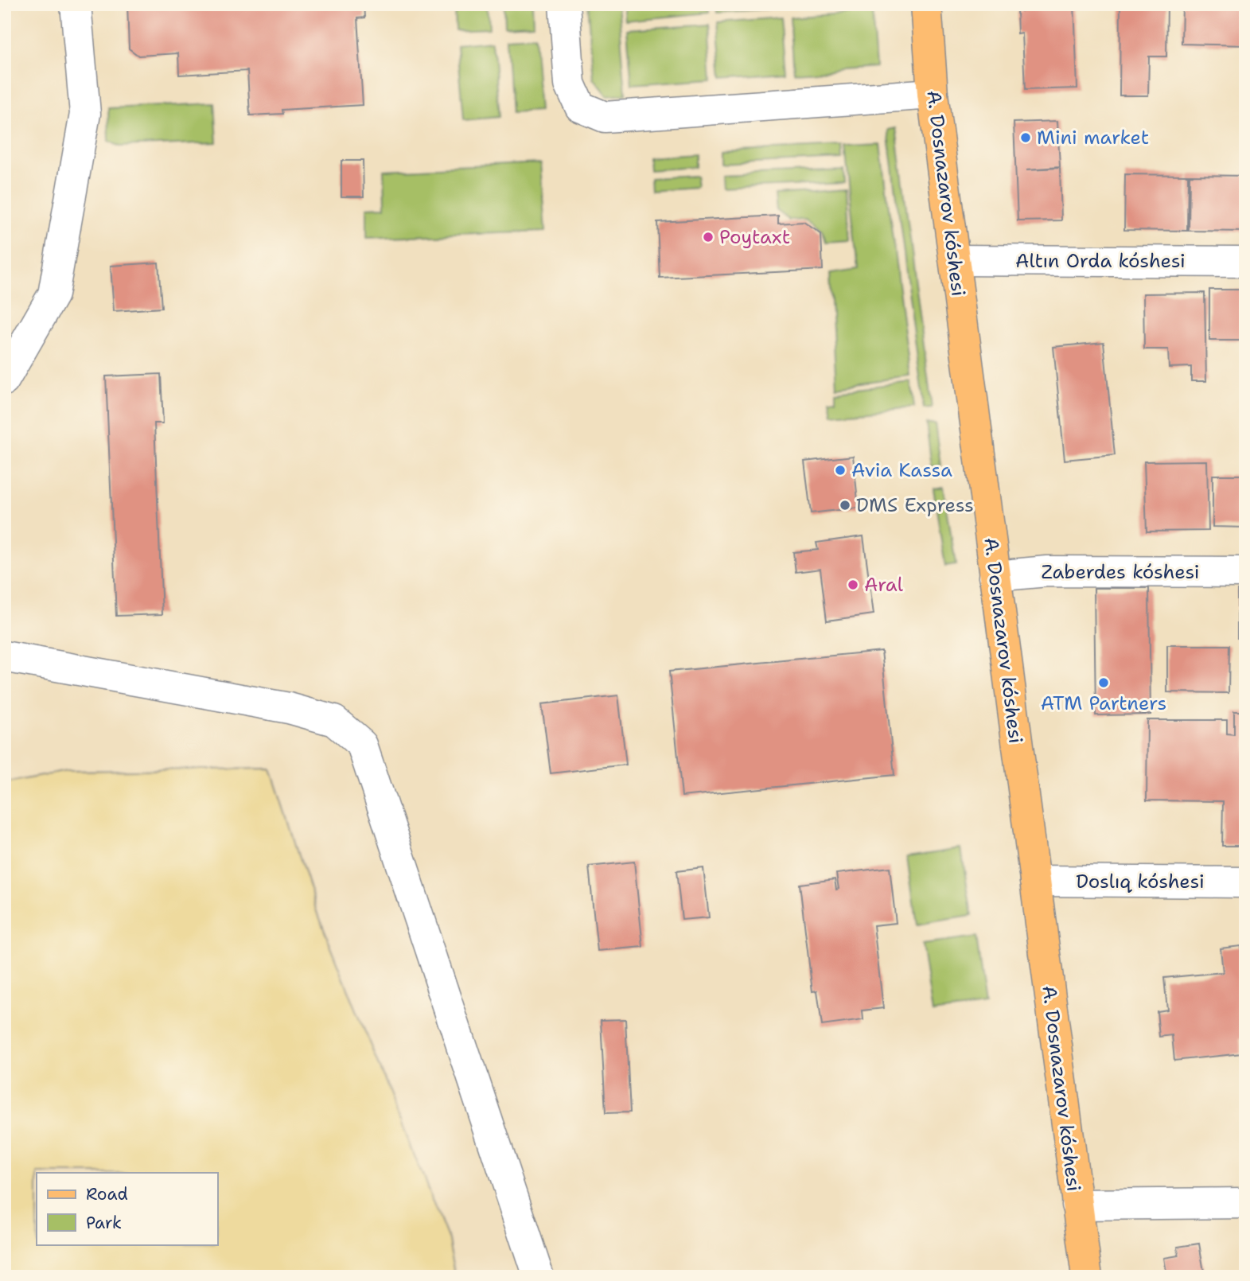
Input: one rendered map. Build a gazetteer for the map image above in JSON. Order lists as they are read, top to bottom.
{
  "streets": {
    "main road": ["A. Dosnazarov kóshesi"],
    "street": ["Altın Orda kóshesi", "Zaberdes kóshesi", "Doslıq kóshesi"]
  },
  "crossings": [
    ["A. Dosnazarov kóshesi", "Altın Orda kóshesi"],
    ["A. Dosnazarov kóshesi", "Zaberdes kóshesi"],
    ["A. Dosnazarov kóshesi", "Doslıq kóshesi"]
  ],
  "places": [
    "Mini market",
    "Poytaxt",
    "Avia Kassa",
    "DMS Express",
    "Aral",
    "ATM Partners"
  ],
  "legend": ["Road", "Park"]
}
